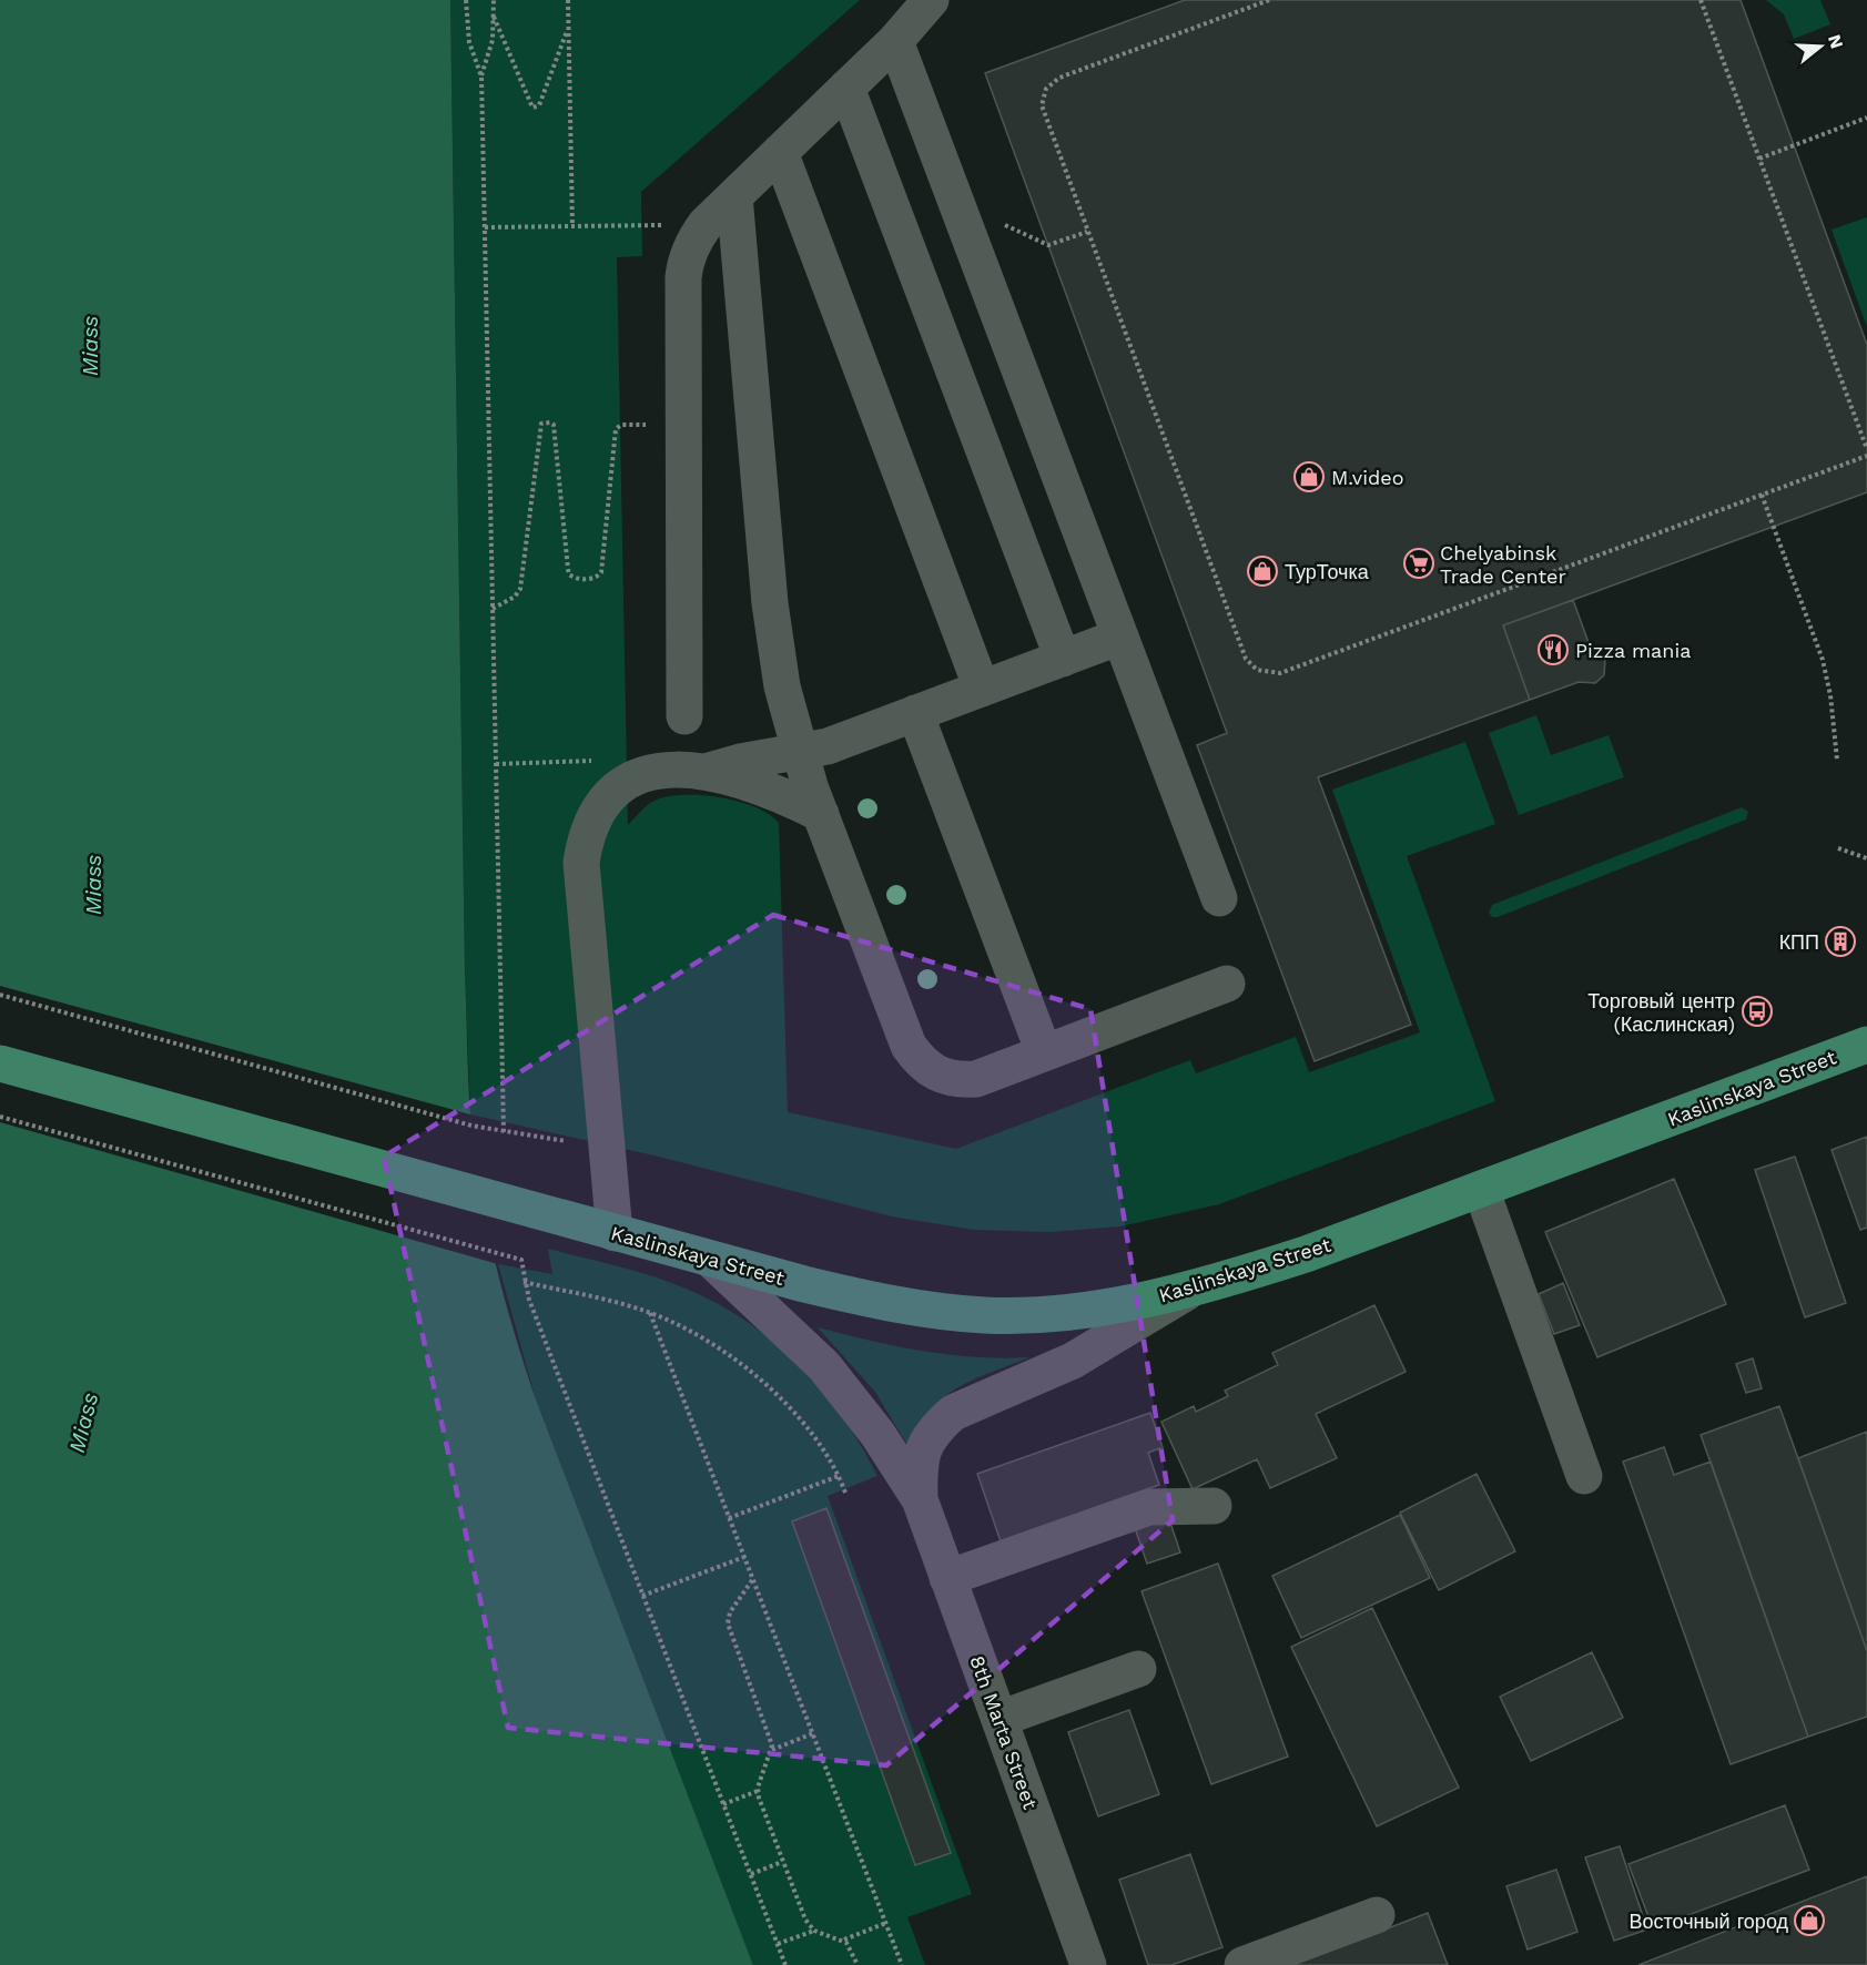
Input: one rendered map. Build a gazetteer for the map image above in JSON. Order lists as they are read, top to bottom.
{
  "streets": {
    "main road": ["Kaslinskaya Street"],
    "street": ["8th Marta Street"]
  },
  "water": ["Miass"],
  "places": {
    "shop": ["M.video", "ТурТочка", "Восточный город"],
    "supermarket": ["Chelyabinsk Trade Center"],
    "restaurant": ["Pizza mania"],
    "building": ["КПП"],
    "bus stop": ["Торговый центр (Каслинская)"]
  },
  "north": "right"
}
